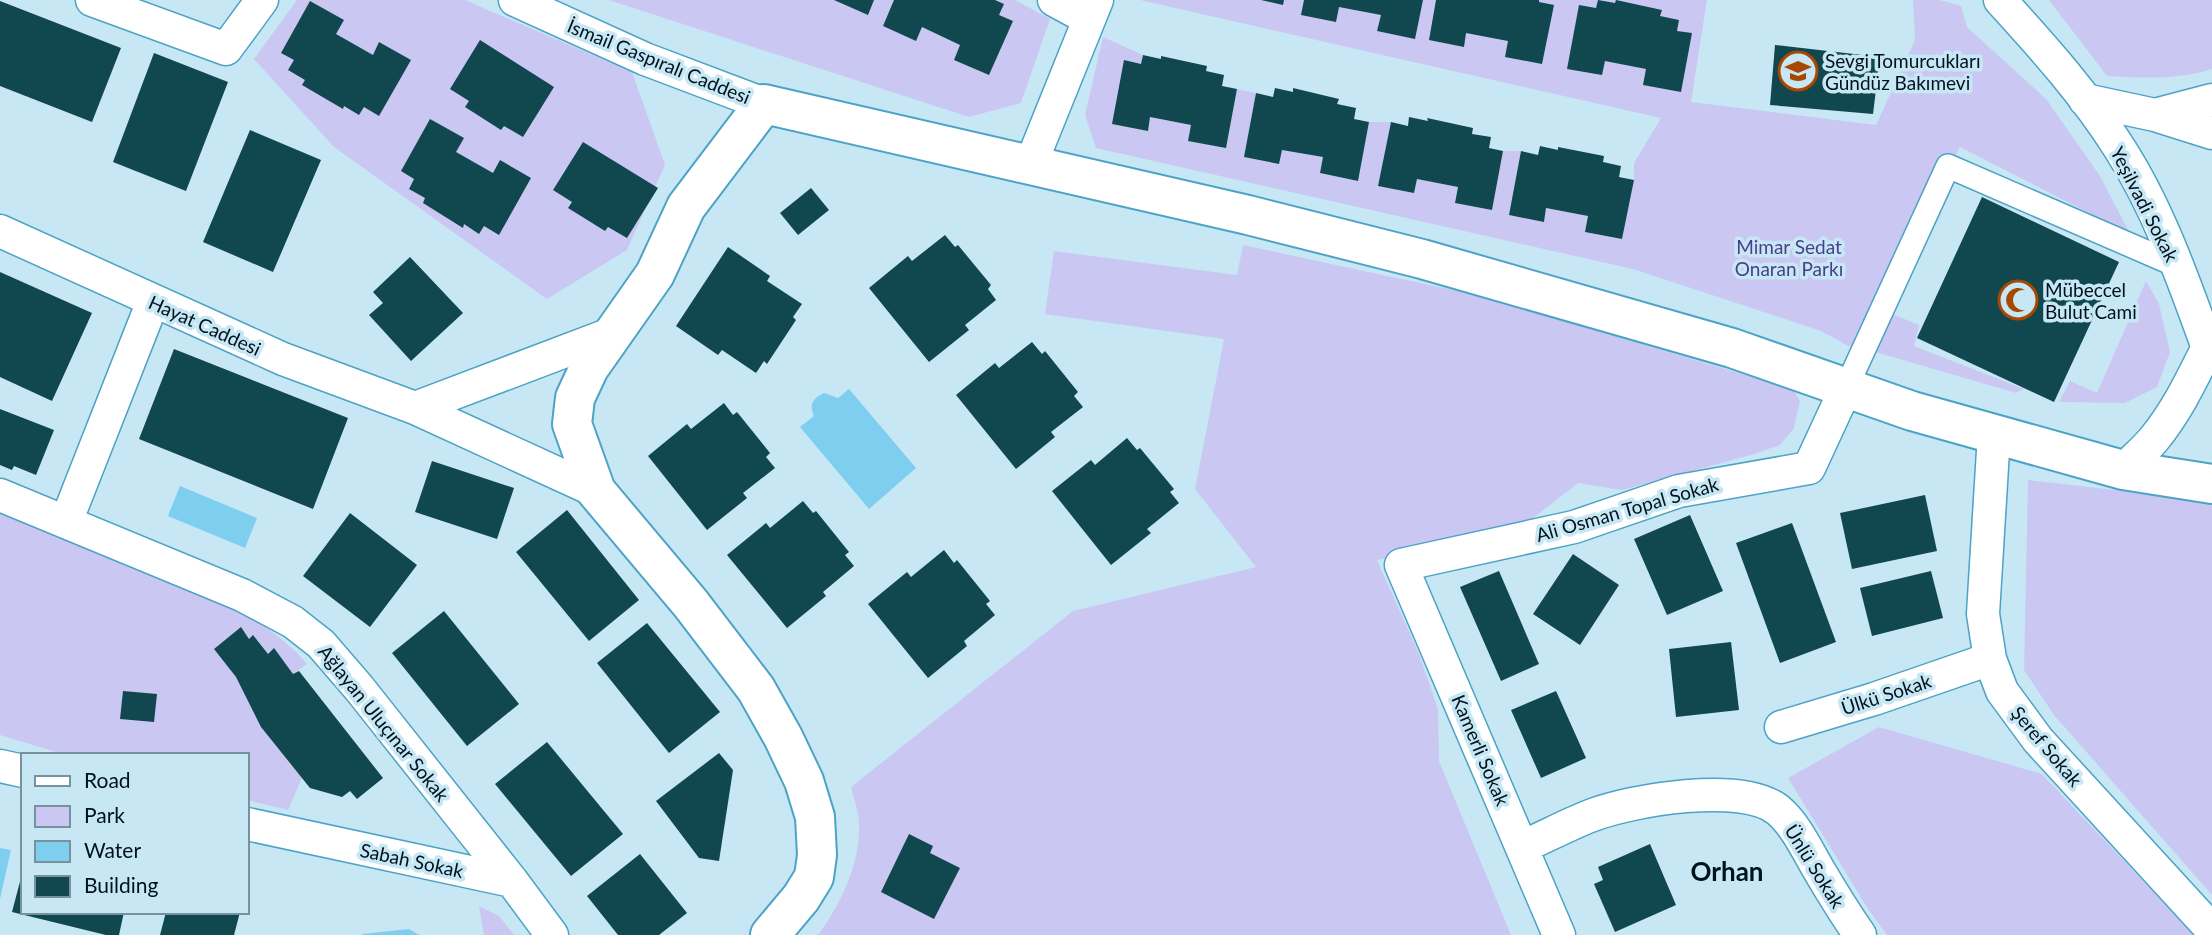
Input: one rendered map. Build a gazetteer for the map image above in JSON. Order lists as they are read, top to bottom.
{
  "streets": {
    "street": [
      "İsmail Gaspıralı Caddesi",
      "Yeşilvadi Sokak",
      "Hayat Caddesi",
      "Ali Osman Topal Sokak",
      "Ülkü Sokak",
      "Ağlayan Uluçınar Sokak",
      "Şeref Sokak",
      "Kamerli Sokak",
      "Sabah Sokak",
      "Ünlü Sokak"
    ]
  },
  "crossings": [
    ["Ali Osman Topal Sokak", "Kamerli Sokak"],
    ["Ülkü Sokak", "Şeref Sokak"],
    ["Ağlayan Uluçınar Sokak", "Sabah Sokak"],
    ["Kamerli Sokak", "Ünlü Sokak"]
  ],
  "districts": ["Orhan"],
  "parks": ["Mimar Sedat Onaran Parkı"],
  "places": {
    "school or university": ["Sevgi Tomurcukları Gündüz Bakımevi"],
    "mosque": ["Mübeccel Bulut Cami"]
  },
  "legend": [
    "Road",
    "Park",
    "Water",
    "Building"
  ]
}
